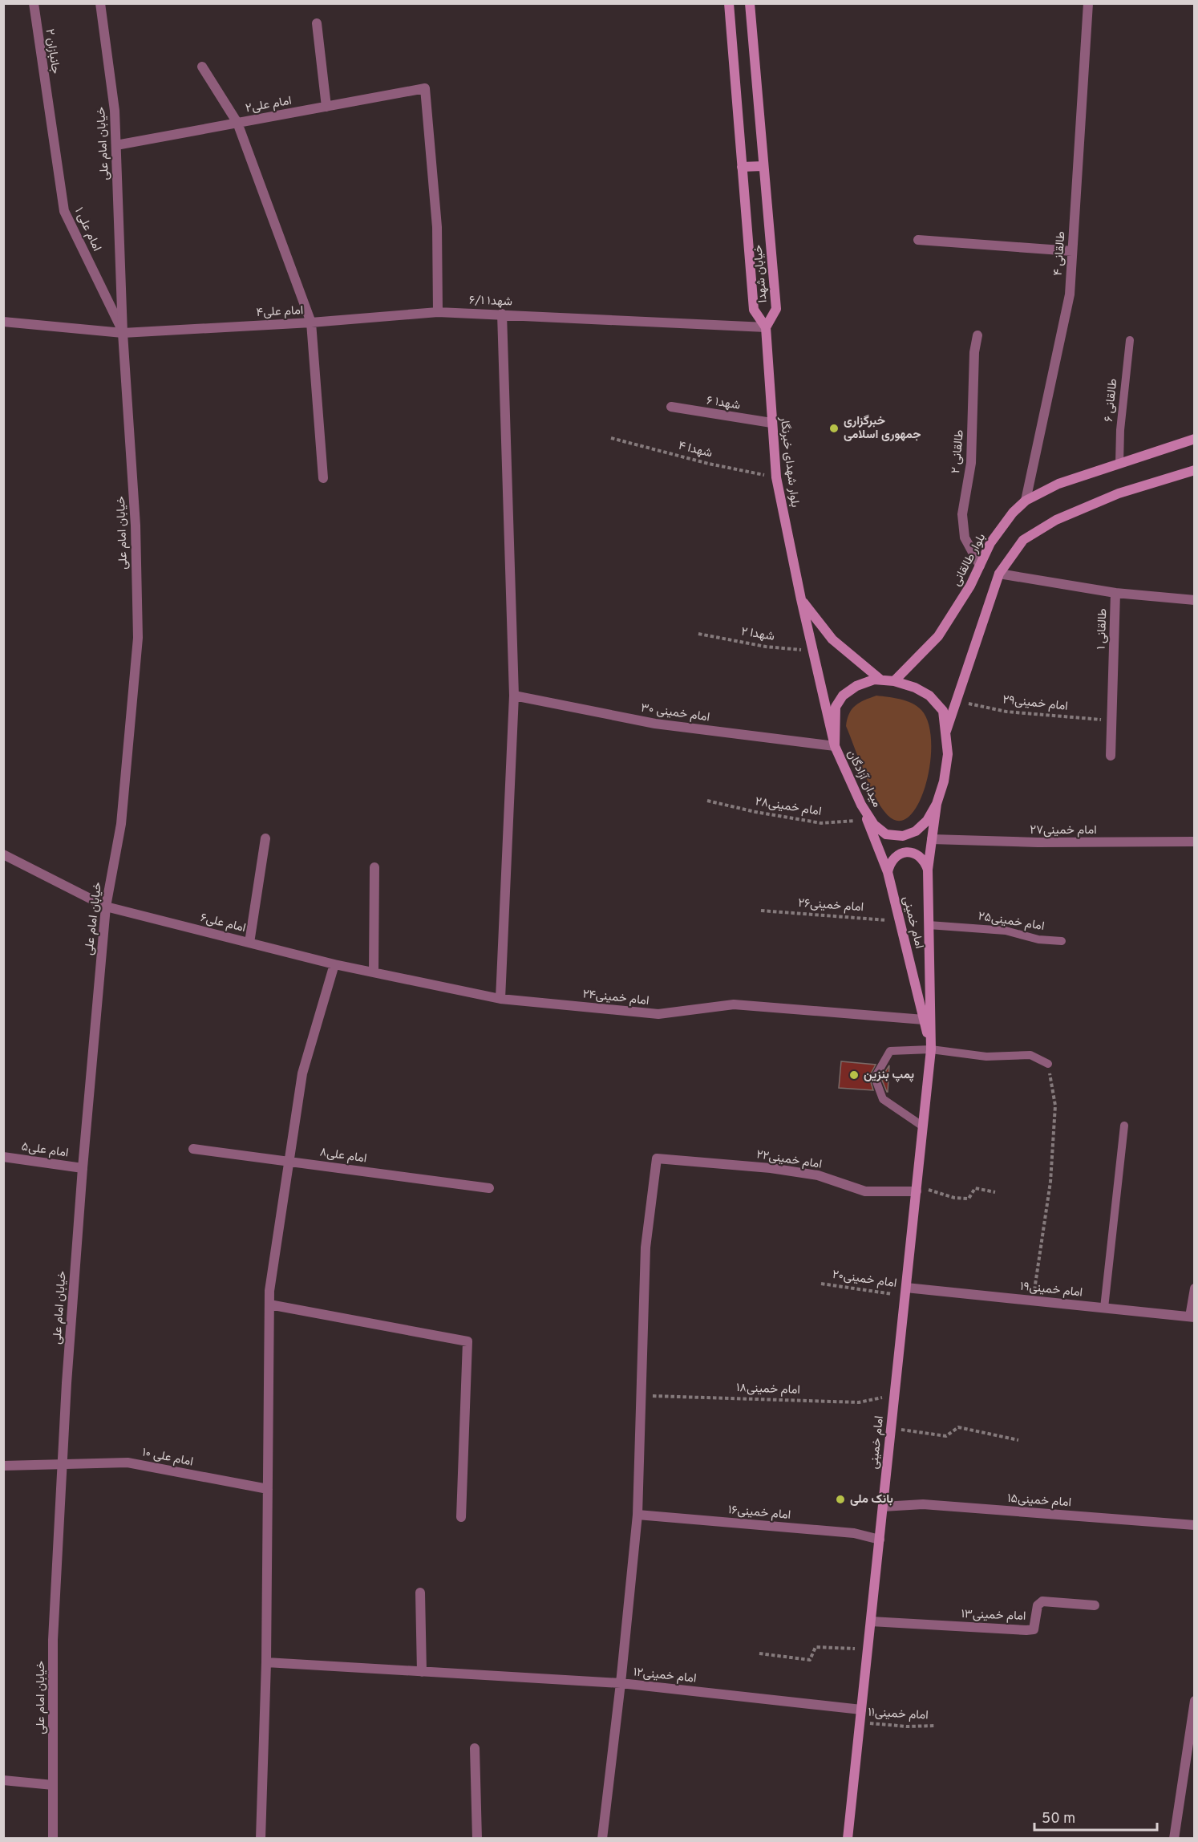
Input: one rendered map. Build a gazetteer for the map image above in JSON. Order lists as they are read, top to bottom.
{
  "streets": {
    "main road": [
      "خیابان شهدا",
      "بلوار شهدای خبرنگار",
      "بلوار طالقانی",
      "میدان آزادگان",
      "امام خمینی"
    ],
    "street": [
      "جانبازان ۲",
      "امام علی۲",
      "خیابان امام علی",
      "امام علی ۱",
      "طالقانی ۴",
      "شهد۱ ۶/۱",
      "امام علی۴",
      "شهد۱ ۶",
      "طالقانی ۲",
      "طالقانی ۱",
      "امام خمینی ۳۰",
      "امام خمینی۲۷",
      "امام علی۶",
      "امام خمینی۲۴",
      "امام علی۵",
      "امام علی۸",
      "امام خمینی۲۲",
      "امام خمینی۱۹",
      "امام علی ۱۰",
      "امام خمینی۱۵",
      "امام خمینی۱۶",
      "امام خمینی۱۳",
      "امام خمینی۱۲"
    ],
    "lane": ["طالقانی ۶", "امام خمینی۲۵"],
    "path": [
      "شهدا ۴",
      "شهدا ۲",
      "امام خمینی۲۹",
      "امام خمینی۲۸",
      "امام خمینی۲۶",
      "امام خمینی۲۰",
      "امام خمینی۱۸",
      "امام خمینی۱۱"
    ]
  },
  "crossings": [
    ["جانبازان ۲", "امام علی ۱"],
    ["امام علی۲", "خیابان امام علی"],
    ["امام علی۲", "شهد۱ ۶/۱"],
    ["امام علی۲", "امام علی۴"],
    ["خیابان امام علی", "امام علی ۱"],
    ["خیابان امام علی", "امام علی۴"],
    ["خیابان امام علی", "امام علی۶"],
    ["خیابان امام علی", "امام علی۵"],
    ["خیابان امام علی", "امام علی ۱۰"],
    ["امام علی ۱", "امام علی۴"],
    ["طالقانی ۴", "بلوار طالقانی"],
    ["خیابان شهدا", "شهد۱ ۶/۱"],
    ["خیابان شهدا", "بلوار شهدای خبرنگار"],
    ["شهد۱ ۶/۱", "امام علی۴"],
    ["شهد۱ ۶/۱", "بلوار شهدای خبرنگار"],
    ["طالقانی ۶", "بلوار طالقانی"],
    ["شهد۱ ۶", "بلوار شهدای خبرنگار"],
    ["شهدا ۴", "بلوار شهدای خبرنگار"],
    ["طالقانی ۲", "بلوار طالقانی"],
    ["بلوار شهدای خبرنگار", "بلوار طالقانی"],
    ["بلوار شهدای خبرنگار", "شهدا ۲"],
    ["بلوار شهدای خبرنگار", "امام خمینی ۳۰"],
    ["بلوار شهدای خبرنگار", "میدان آزادگان"],
    ["بلوار شهدای خبرنگار", "امام خمینی"],
    ["بلوار طالقانی", "امام خمینی ۳۰"],
    ["بلوار طالقانی", "میدان آزادگان"],
    ["بلوار طالقانی", "امام خمینی"],
    ["طالقانی ۱", "امام خمینی۲۹"],
    ["امام خمینی ۳۰", "میدان آزادگان"],
    ["امام خمینی ۳۰", "امام خمینی"],
    ["میدان آزادگان", "امام خمینی"],
    ["امام خمینی۲۸", "امام خمینی"],
    ["امام خمینی۲۷", "امام خمینی"],
    ["امام خمینی۲۶", "امام خمینی"],
    ["امام خمینی۲۵", "امام خمینی"],
    ["امام خمینی", "امام خمینی۲۴"],
    ["امام خمینی", "امام خمینی۲۲"],
    ["امام خمینی", "امام خمینی۲۰"],
    ["امام خمینی", "امام خمینی۱۹"],
    ["امام خمینی", "امام خمینی۱۸"],
    ["امام خمینی", "امام خمینی۱۵"],
    ["امام خمینی", "امام خمینی۱۶"],
    ["امام خمینی", "امام خمینی۱۳"],
    ["امام خمینی", "امام خمینی۱۲"],
    ["امام خمینی", "امام خمینی۱۱"],
    ["امام علی۶", "امام خمینی۲۴"],
    ["امام خمینی۲۲", "امام خمینی۱۸"],
    ["امام خمینی۲۰", "امام خمینی۱۹"]
  ],
  "places": ["خبرگزاری جمهوری اسلامی", "پمپ بنزین", "بانک ملی"],
  "scale_bar": "50 m"
}
